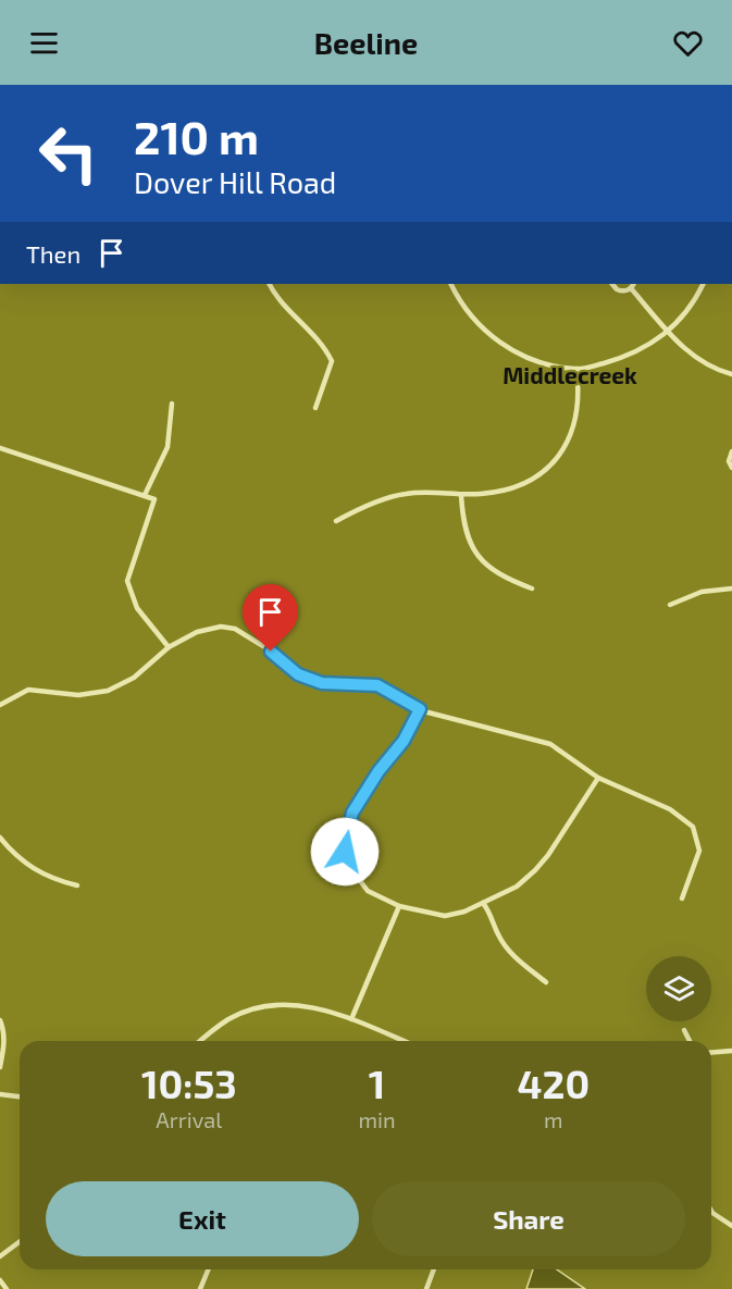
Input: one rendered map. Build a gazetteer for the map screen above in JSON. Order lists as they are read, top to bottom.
{
  "districts": ["Middlecreek"],
  "page": {
    "header": "Beeline",
    "turn": ["210 m", "Dover Hill Road"],
    "then": "Then",
    "eta": [
      "10:53",
      "Arrival",
      "1",
      "min",
      "420",
      "m"
    ],
    "buttons": ["Exit", "Share"]
  }
}
